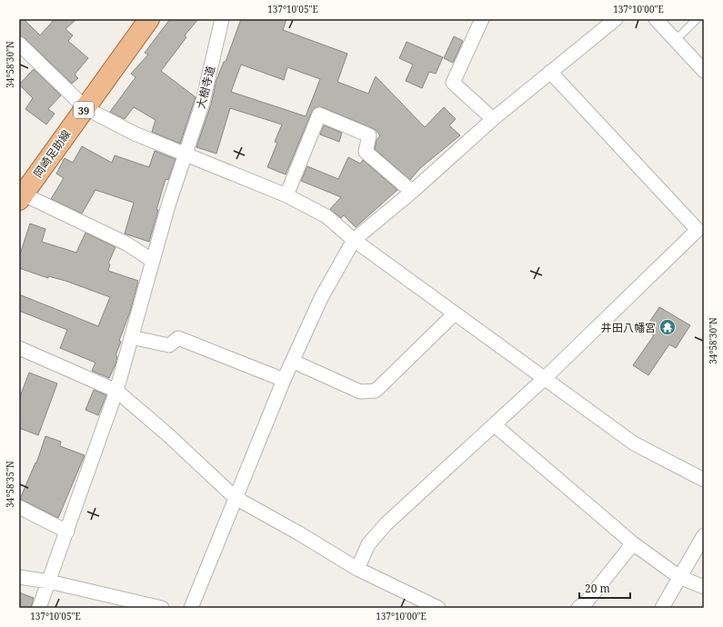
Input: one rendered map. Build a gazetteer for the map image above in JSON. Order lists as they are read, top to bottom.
{
  "streets": {
    "main road": ["39", "岡崎足助線"],
    "street": ["大樹寺道"]
  },
  "places": {
    "temple": ["井田八幡宮"]
  },
  "scale_bar": "20 m",
  "coordinates": [
    "137°10'05\"E",
    "137°10'00\"E",
    "34°58'30\"N",
    "34°58'35\"N"
  ]
}
